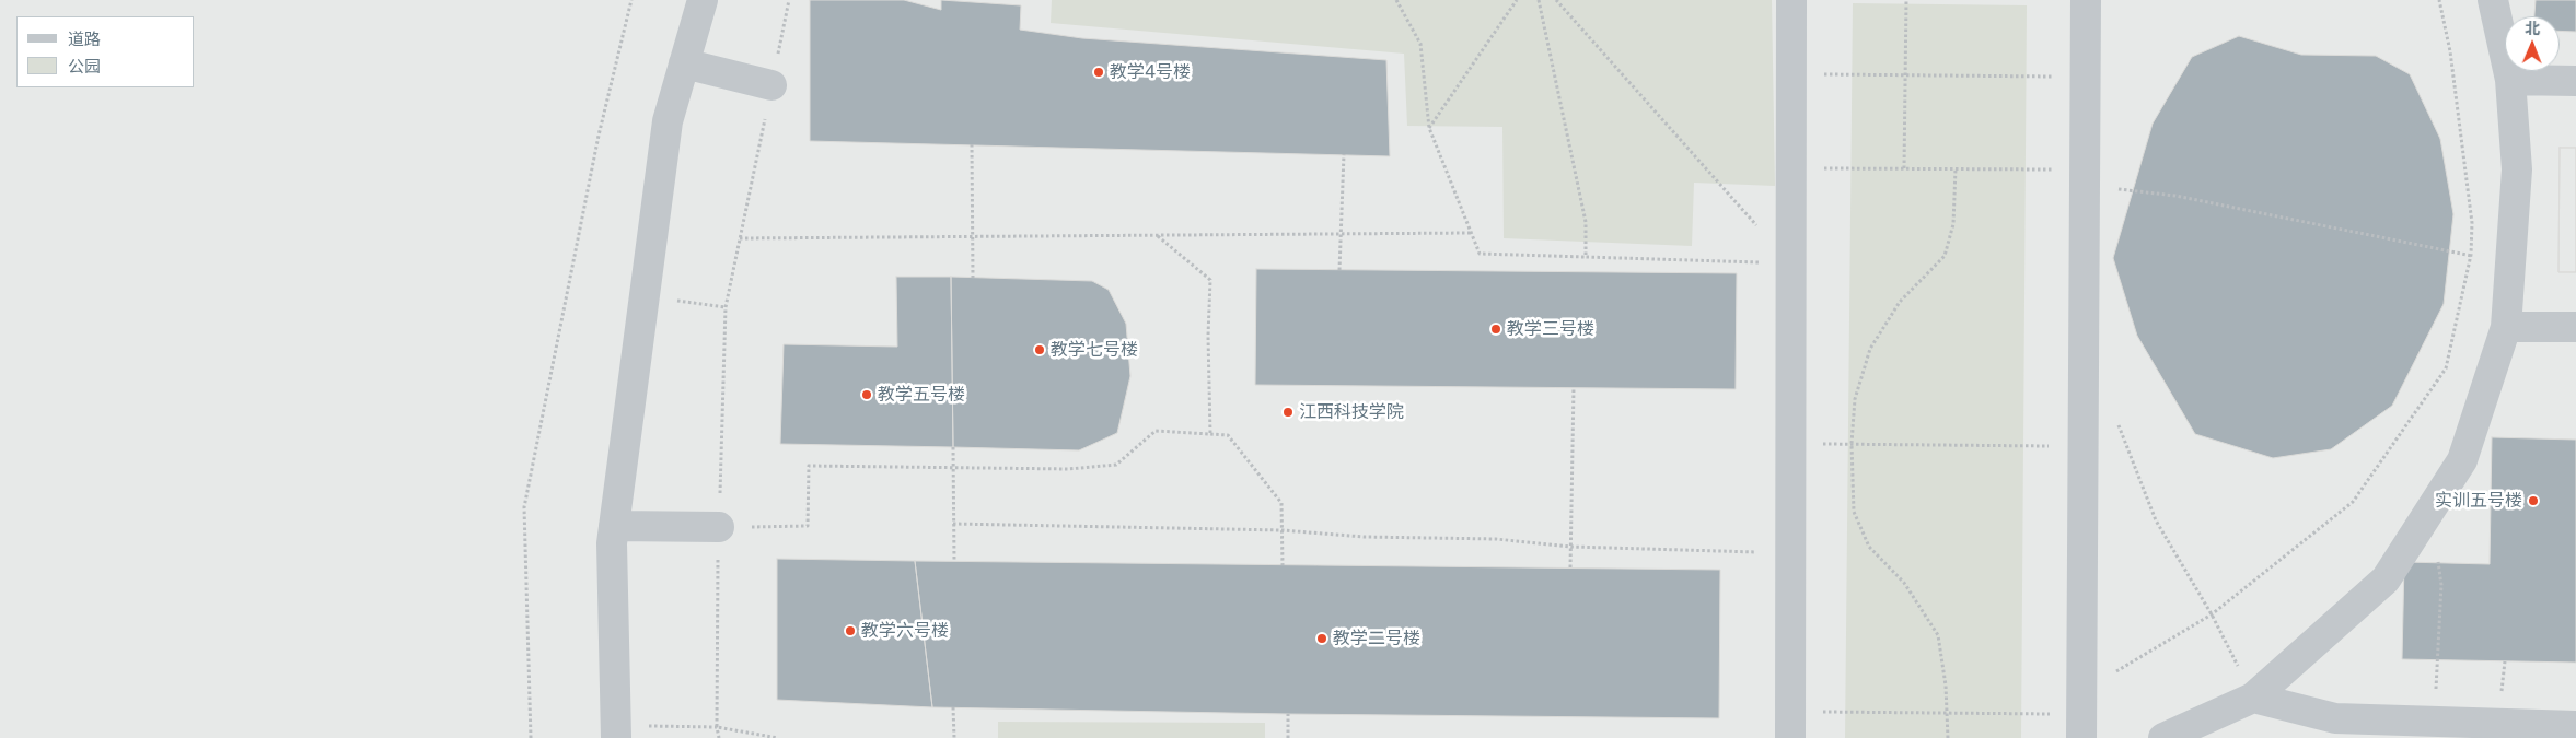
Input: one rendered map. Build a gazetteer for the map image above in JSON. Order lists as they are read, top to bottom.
{
  "places": [
    "教学4号楼",
    "教学三号楼",
    "教学七号楼",
    "教学五号楼",
    "江西科技学院",
    "实训五号楼",
    "教学六号楼",
    "教学二号楼"
  ],
  "legend": ["道路", "公园"],
  "north": "top"
}
